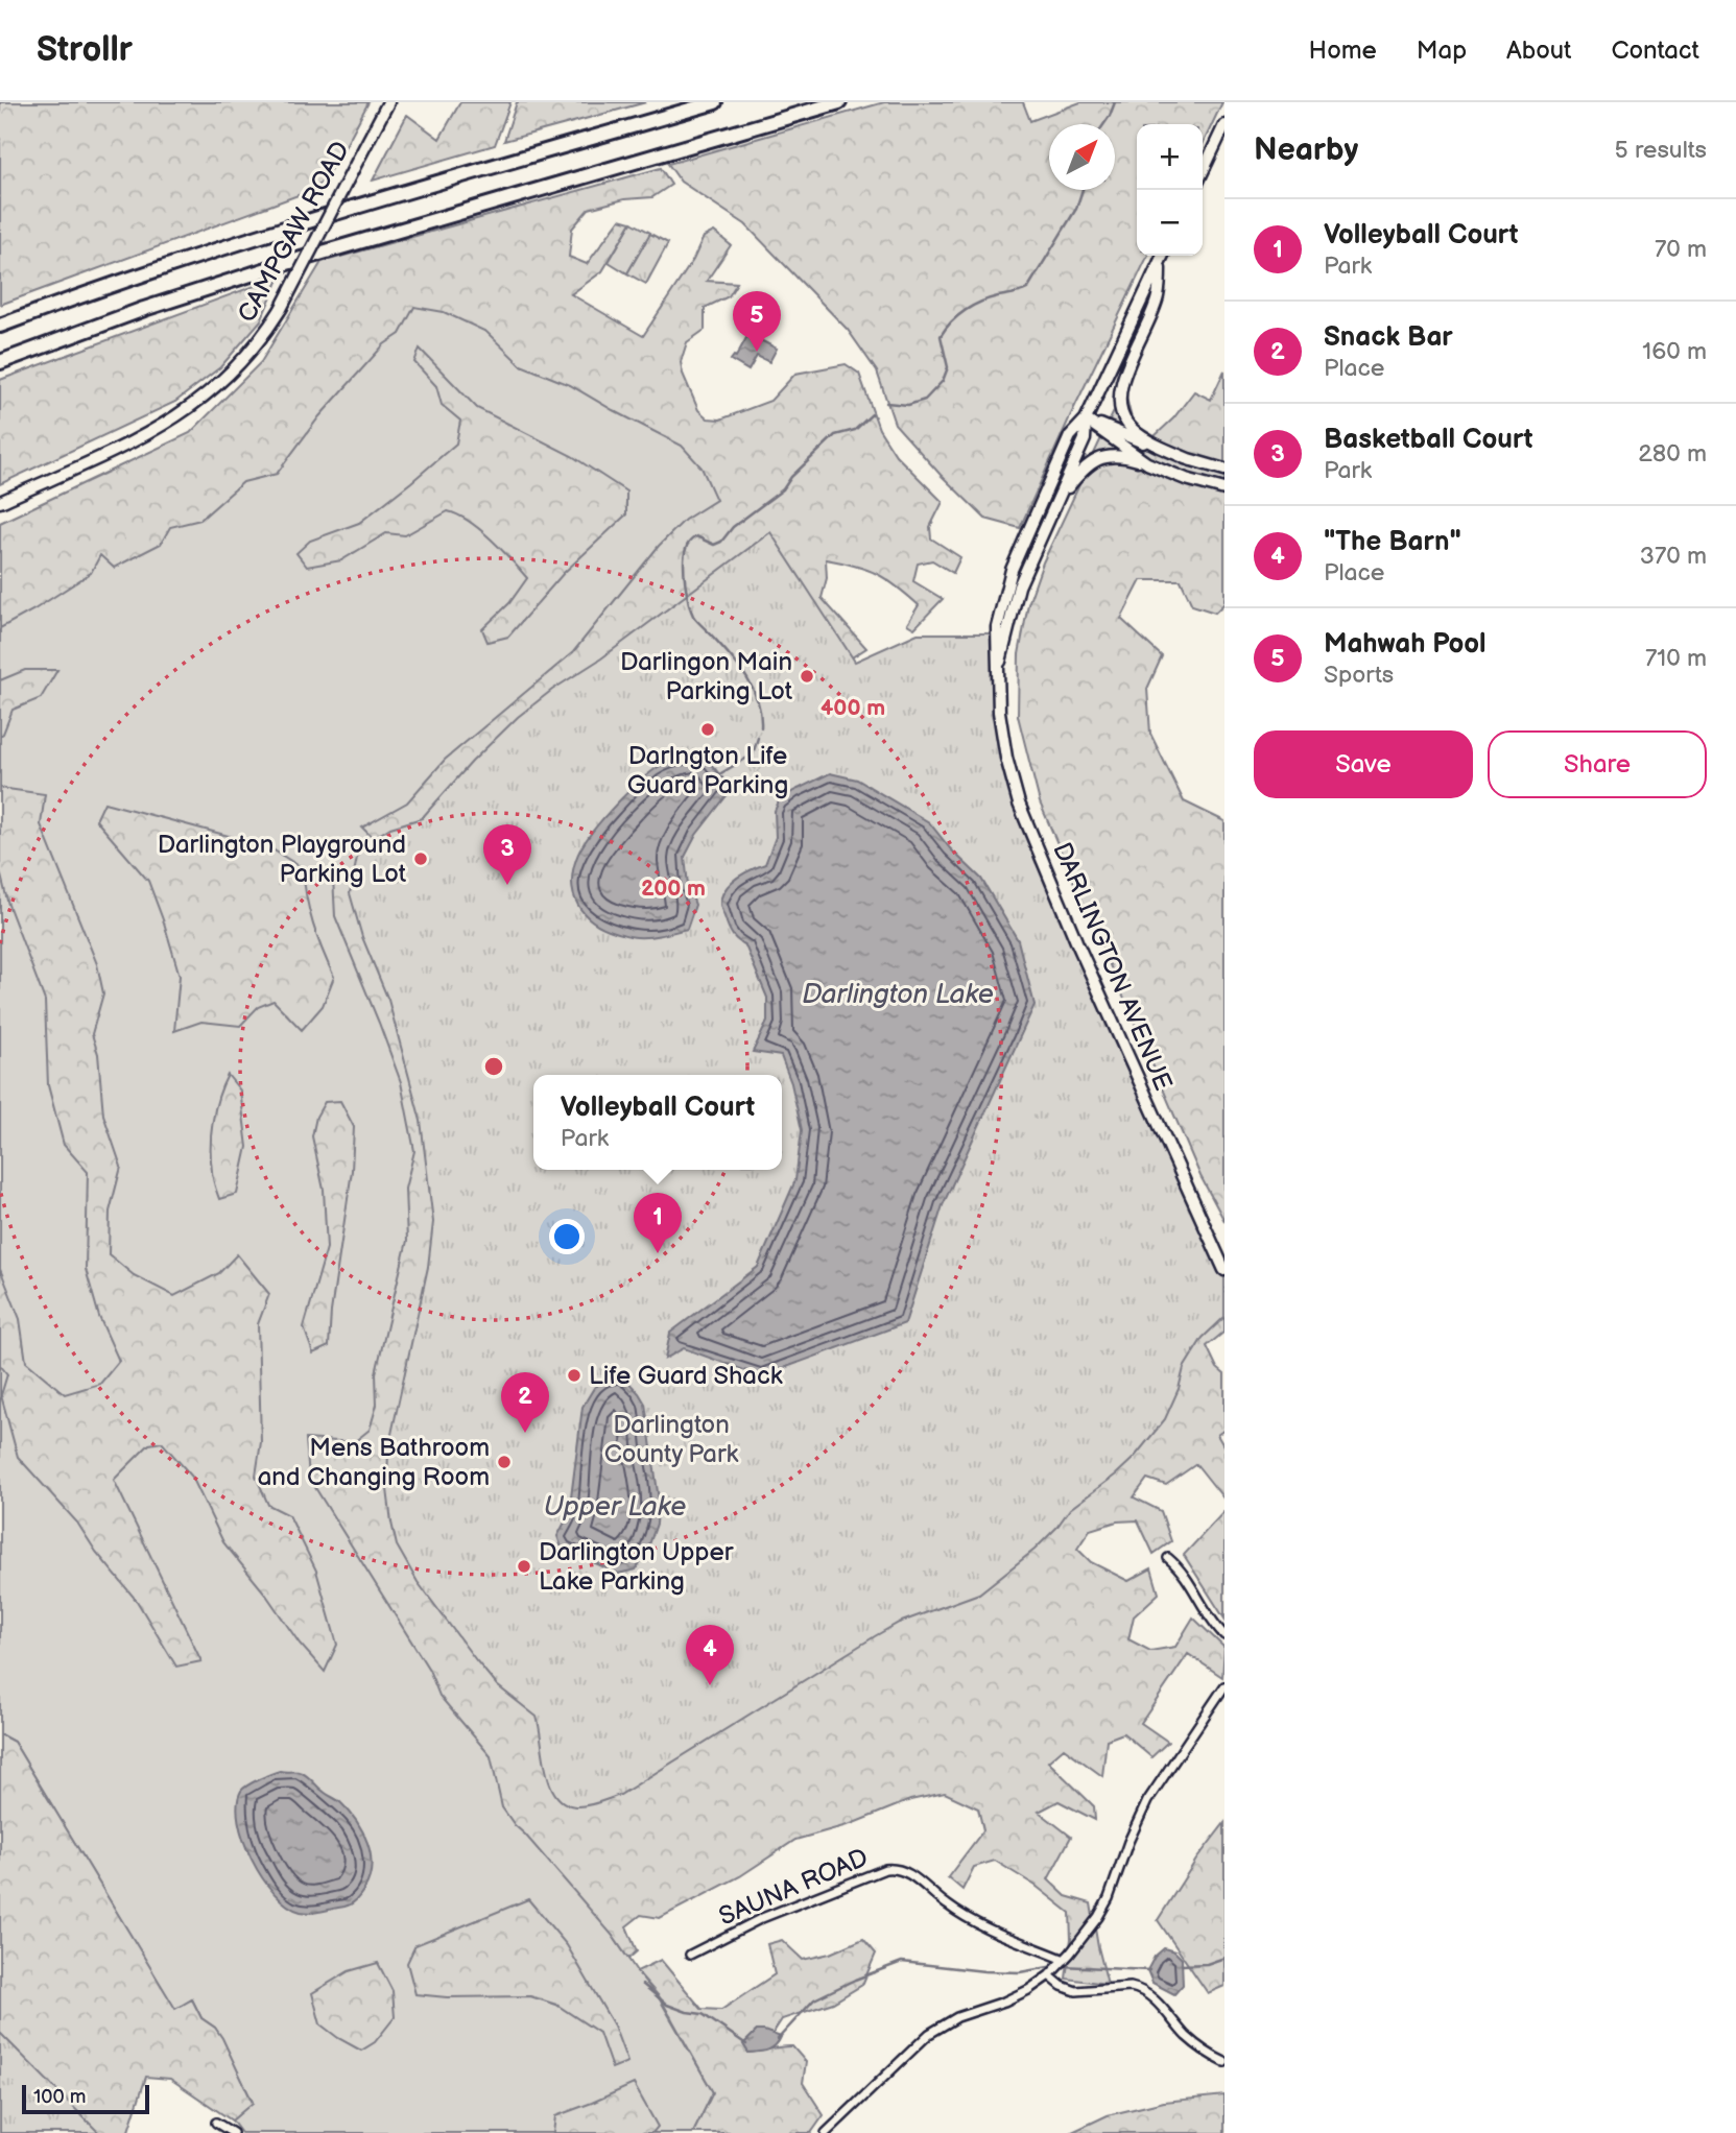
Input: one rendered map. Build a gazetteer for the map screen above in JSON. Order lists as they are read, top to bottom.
{
  "streets": {
    "main road": ["CAMPGAW ROAD", "DARLINGTON AVENUE"],
    "street": ["SAUNA ROAD"]
  },
  "water": ["Darlington Lake", "Upper Lake"],
  "parks": ["Darlington County Park"],
  "places": [
    "Darlingon Main Parking Lot",
    "Darlngton Life Guard Parking",
    "Darlington Playground Parking Lot",
    "Life Guard Shack",
    "Mens Bathroom and Changing Room",
    "Darlington Upper Lake Parking"
  ],
  "scale_bar": "100 m",
  "north": "top right",
  "page": {
    "header": "Strollr",
    "nav": [
      "Home",
      "Map",
      "About",
      "Contact"
    ],
    "heading": ["Nearby", "5 results"],
    "map_buttons": ["+", "−"],
    "list": [
      {
        "mark": "1",
        "name": "Volleyball Court",
        "note": "Park",
        "value": "70 m"
      },
      {
        "mark": "2",
        "name": "Snack Bar",
        "note": "Place",
        "value": "160 m"
      },
      {
        "mark": "3",
        "name": "Basketball Court",
        "note": "Park",
        "value": "280 m"
      },
      {
        "mark": "4",
        "name": "\"The Barn\"",
        "note": "Place",
        "value": "370 m"
      },
      {
        "mark": "5",
        "name": "Mahwah Pool",
        "note": "Sports",
        "value": "710 m"
      }
    ],
    "pins": [
      "5",
      "3",
      "1",
      "2",
      "4"
    ],
    "buttons": ["Save", "Share"],
    "popup": ["Volleyball Court", "Park"],
    "scale": "100 m"
  },
  "rings": ["400 m", "200 m"]
}
